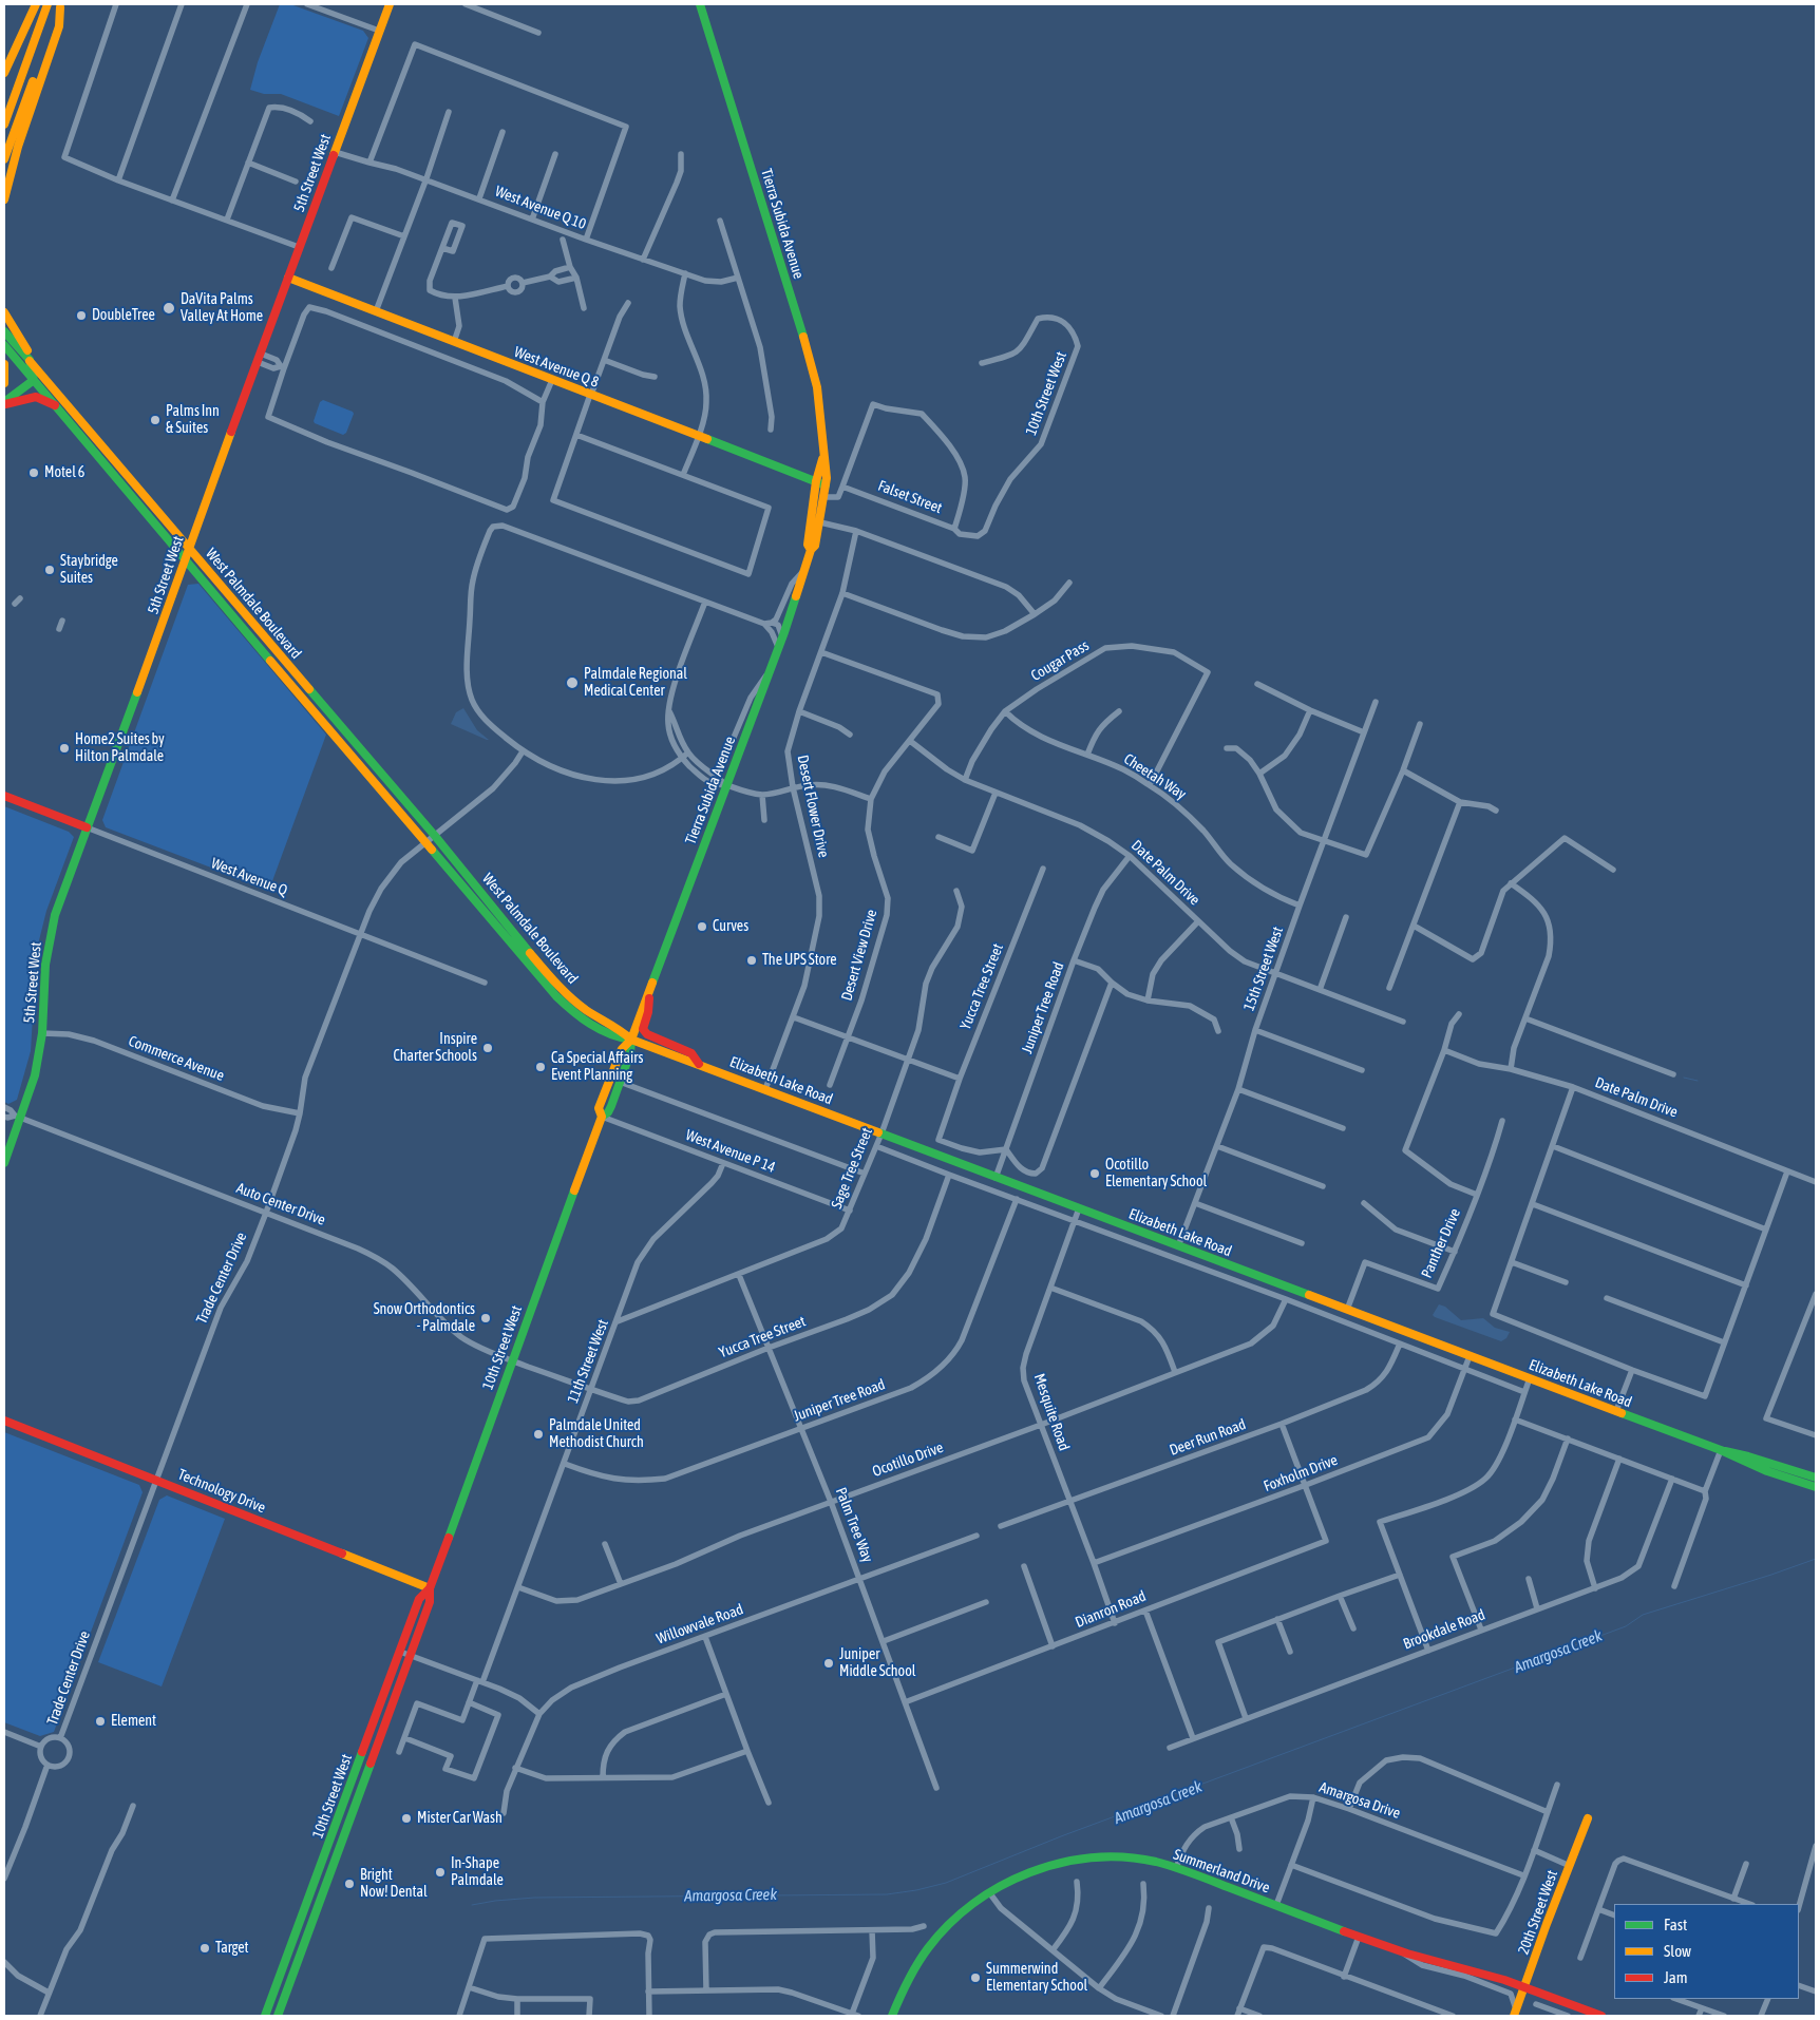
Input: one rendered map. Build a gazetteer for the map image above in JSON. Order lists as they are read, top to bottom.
{
  "streets": {
    "main road": [
      "5th Street West",
      "Tierra Subida Avenue",
      "West Avenue Q 8",
      "10th Street West",
      "West Palmdale Boulevard",
      "West Avenue Q",
      "Elizabeth Lake Road",
      "Technology Drive",
      "Summerland Drive",
      "20th Street West"
    ],
    "street": [
      "West Avenue Q 10",
      "Falset Street",
      "Cougar Pass",
      "Cheetah Way",
      "Desert Flower Drive",
      "Date Palm Drive",
      "Desert View Drive",
      "15th Street West",
      "Yucca Tree Street",
      "Juniper Tree Road",
      "Commerce Avenue",
      "West Avenue P 14",
      "Sage Tree Street",
      "Auto Center Drive",
      "Panther Drive",
      "Trade Center Drive",
      "11th Street West",
      "Mesquite Road",
      "Deer Run Road",
      "Ocotillo Drive",
      "Foxholm Drive",
      "Palm Tree Way",
      "Dianron Road",
      "Willowvale Road",
      "Brookdale Road",
      "Amargosa Drive"
    ]
  },
  "crossings": [
    ["5th Street West", "West Avenue Q 10"],
    ["5th Street West", "West Avenue Q 8"],
    ["5th Street West", "West Palmdale Boulevard"],
    ["5th Street West", "West Avenue Q"],
    ["5th Street West", "Commerce Avenue"],
    ["5th Street West", "Auto Center Drive"],
    ["Tierra Subida Avenue", "West Avenue Q 8"],
    ["Tierra Subida Avenue", "10th Street West"],
    ["Tierra Subida Avenue", "West Palmdale Boulevard"],
    ["Tierra Subida Avenue", "Elizabeth Lake Road"],
    ["10th Street West", "Falset Street"],
    ["10th Street West", "West Palmdale Boulevard"],
    ["10th Street West", "Yucca Tree Street"],
    ["10th Street West", "Elizabeth Lake Road"],
    ["10th Street West", "West Avenue P 14"],
    ["10th Street West", "Auto Center Drive"],
    ["10th Street West", "Technology Drive"],
    ["West Palmdale Boulevard", "Elizabeth Lake Road"],
    ["West Palmdale Boulevard", "Trade Center Drive"],
    ["Cougar Pass", "Cheetah Way"],
    ["Cougar Pass", "Date Palm Drive"],
    ["Cheetah Way", "15th Street West"],
    ["Desert Flower Drive", "Desert View Drive"],
    ["Desert Flower Drive", "Elizabeth Lake Road"],
    ["Date Palm Drive", "Desert View Drive"],
    ["Date Palm Drive", "15th Street West"],
    ["Date Palm Drive", "Juniper Tree Road"],
    ["West Avenue Q", "Trade Center Drive"],
    ["15th Street West", "Elizabeth Lake Road"],
    ["Yucca Tree Street", "Juniper Tree Road"],
    ["Yucca Tree Street", "Auto Center Drive"],
    ["Yucca Tree Street", "11th Street West"],
    ["Yucca Tree Street", "Palm Tree Way"],
    ["Juniper Tree Road", "Elizabeth Lake Road"],
    ["Juniper Tree Road", "11th Street West"],
    ["Juniper Tree Road", "Palm Tree Way"],
    ["Commerce Avenue", "Trade Center Drive"],
    ["Elizabeth Lake Road", "Sage Tree Street"],
    ["Elizabeth Lake Road", "Panther Drive"],
    ["Elizabeth Lake Road", "Mesquite Road"],
    ["Elizabeth Lake Road", "Foxholm Drive"],
    ["West Avenue P 14", "Sage Tree Street"],
    ["West Avenue P 14", "11th Street West"],
    ["Sage Tree Street", "11th Street West"],
    ["Sage Tree Street", "Palm Tree Way"],
    ["Auto Center Drive", "Trade Center Drive"],
    ["Trade Center Drive", "Technology Drive"],
    ["11th Street West", "Ocotillo Drive"],
    ["Mesquite Road", "Deer Run Road"],
    ["Mesquite Road", "Ocotillo Drive"],
    ["Mesquite Road", "Foxholm Drive"],
    ["Mesquite Road", "Dianron Road"],
    ["Ocotillo Drive", "Palm Tree Way"],
    ["Foxholm Drive", "Dianron Road"],
    ["Palm Tree Way", "Dianron Road"],
    ["Palm Tree Way", "Willowvale Road"],
    ["Amargosa Drive", "Summerland Drive"],
    ["Summerland Drive", "20th Street West"]
  ],
  "water": ["Amargosa Creek"],
  "places": [
    "DaVita Palms Valley At Home",
    "DoubleTree",
    "Palms Inn & Suites",
    "Motel 6",
    "Staybridge Suites",
    "Palmdale Regional Medical Center",
    "Home2 Suites by Hilton Palmdale",
    "Curves",
    "The UPS Store",
    "Inspire Charter Schools",
    "Ca Special Affairs Event Planning",
    "Ocotillo Elementary School",
    "Snow Orthodontics - Palmdale",
    "Palmdale United Methodist Church",
    "Juniper Middle School",
    "Element",
    "Mister Car Wash",
    "In-Shape Palmdale",
    "Bright Now! Dental",
    "Target",
    "Summerwind Elementary School"
  ],
  "legend": ["Fast", "Slow", "Jam"]
}
